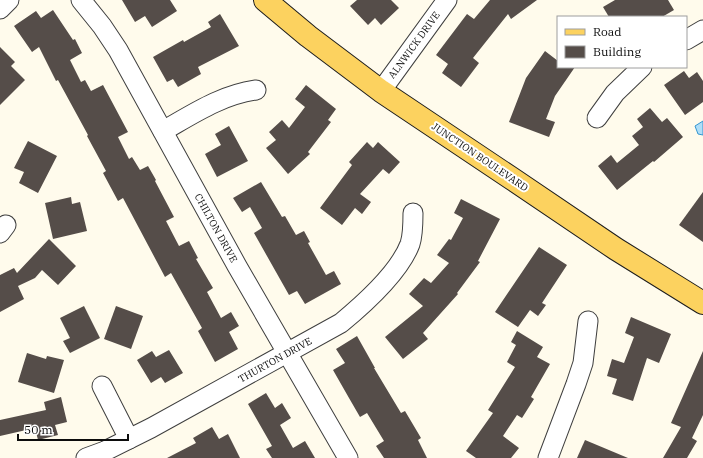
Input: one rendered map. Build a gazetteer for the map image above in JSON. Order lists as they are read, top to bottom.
{
  "streets": {
    "main road": ["JUNCTION BOULEVARD"],
    "street": ["ALNWICK DRIVE", "CHILTON DRIVE", "THURTON DRIVE"]
  },
  "crossings": [
    ["ALNWICK DRIVE", "JUNCTION BOULEVARD"],
    ["CHILTON DRIVE", "THURTON DRIVE"]
  ],
  "legend": ["Road", "Building"],
  "scale_bar": "50 m"
}
